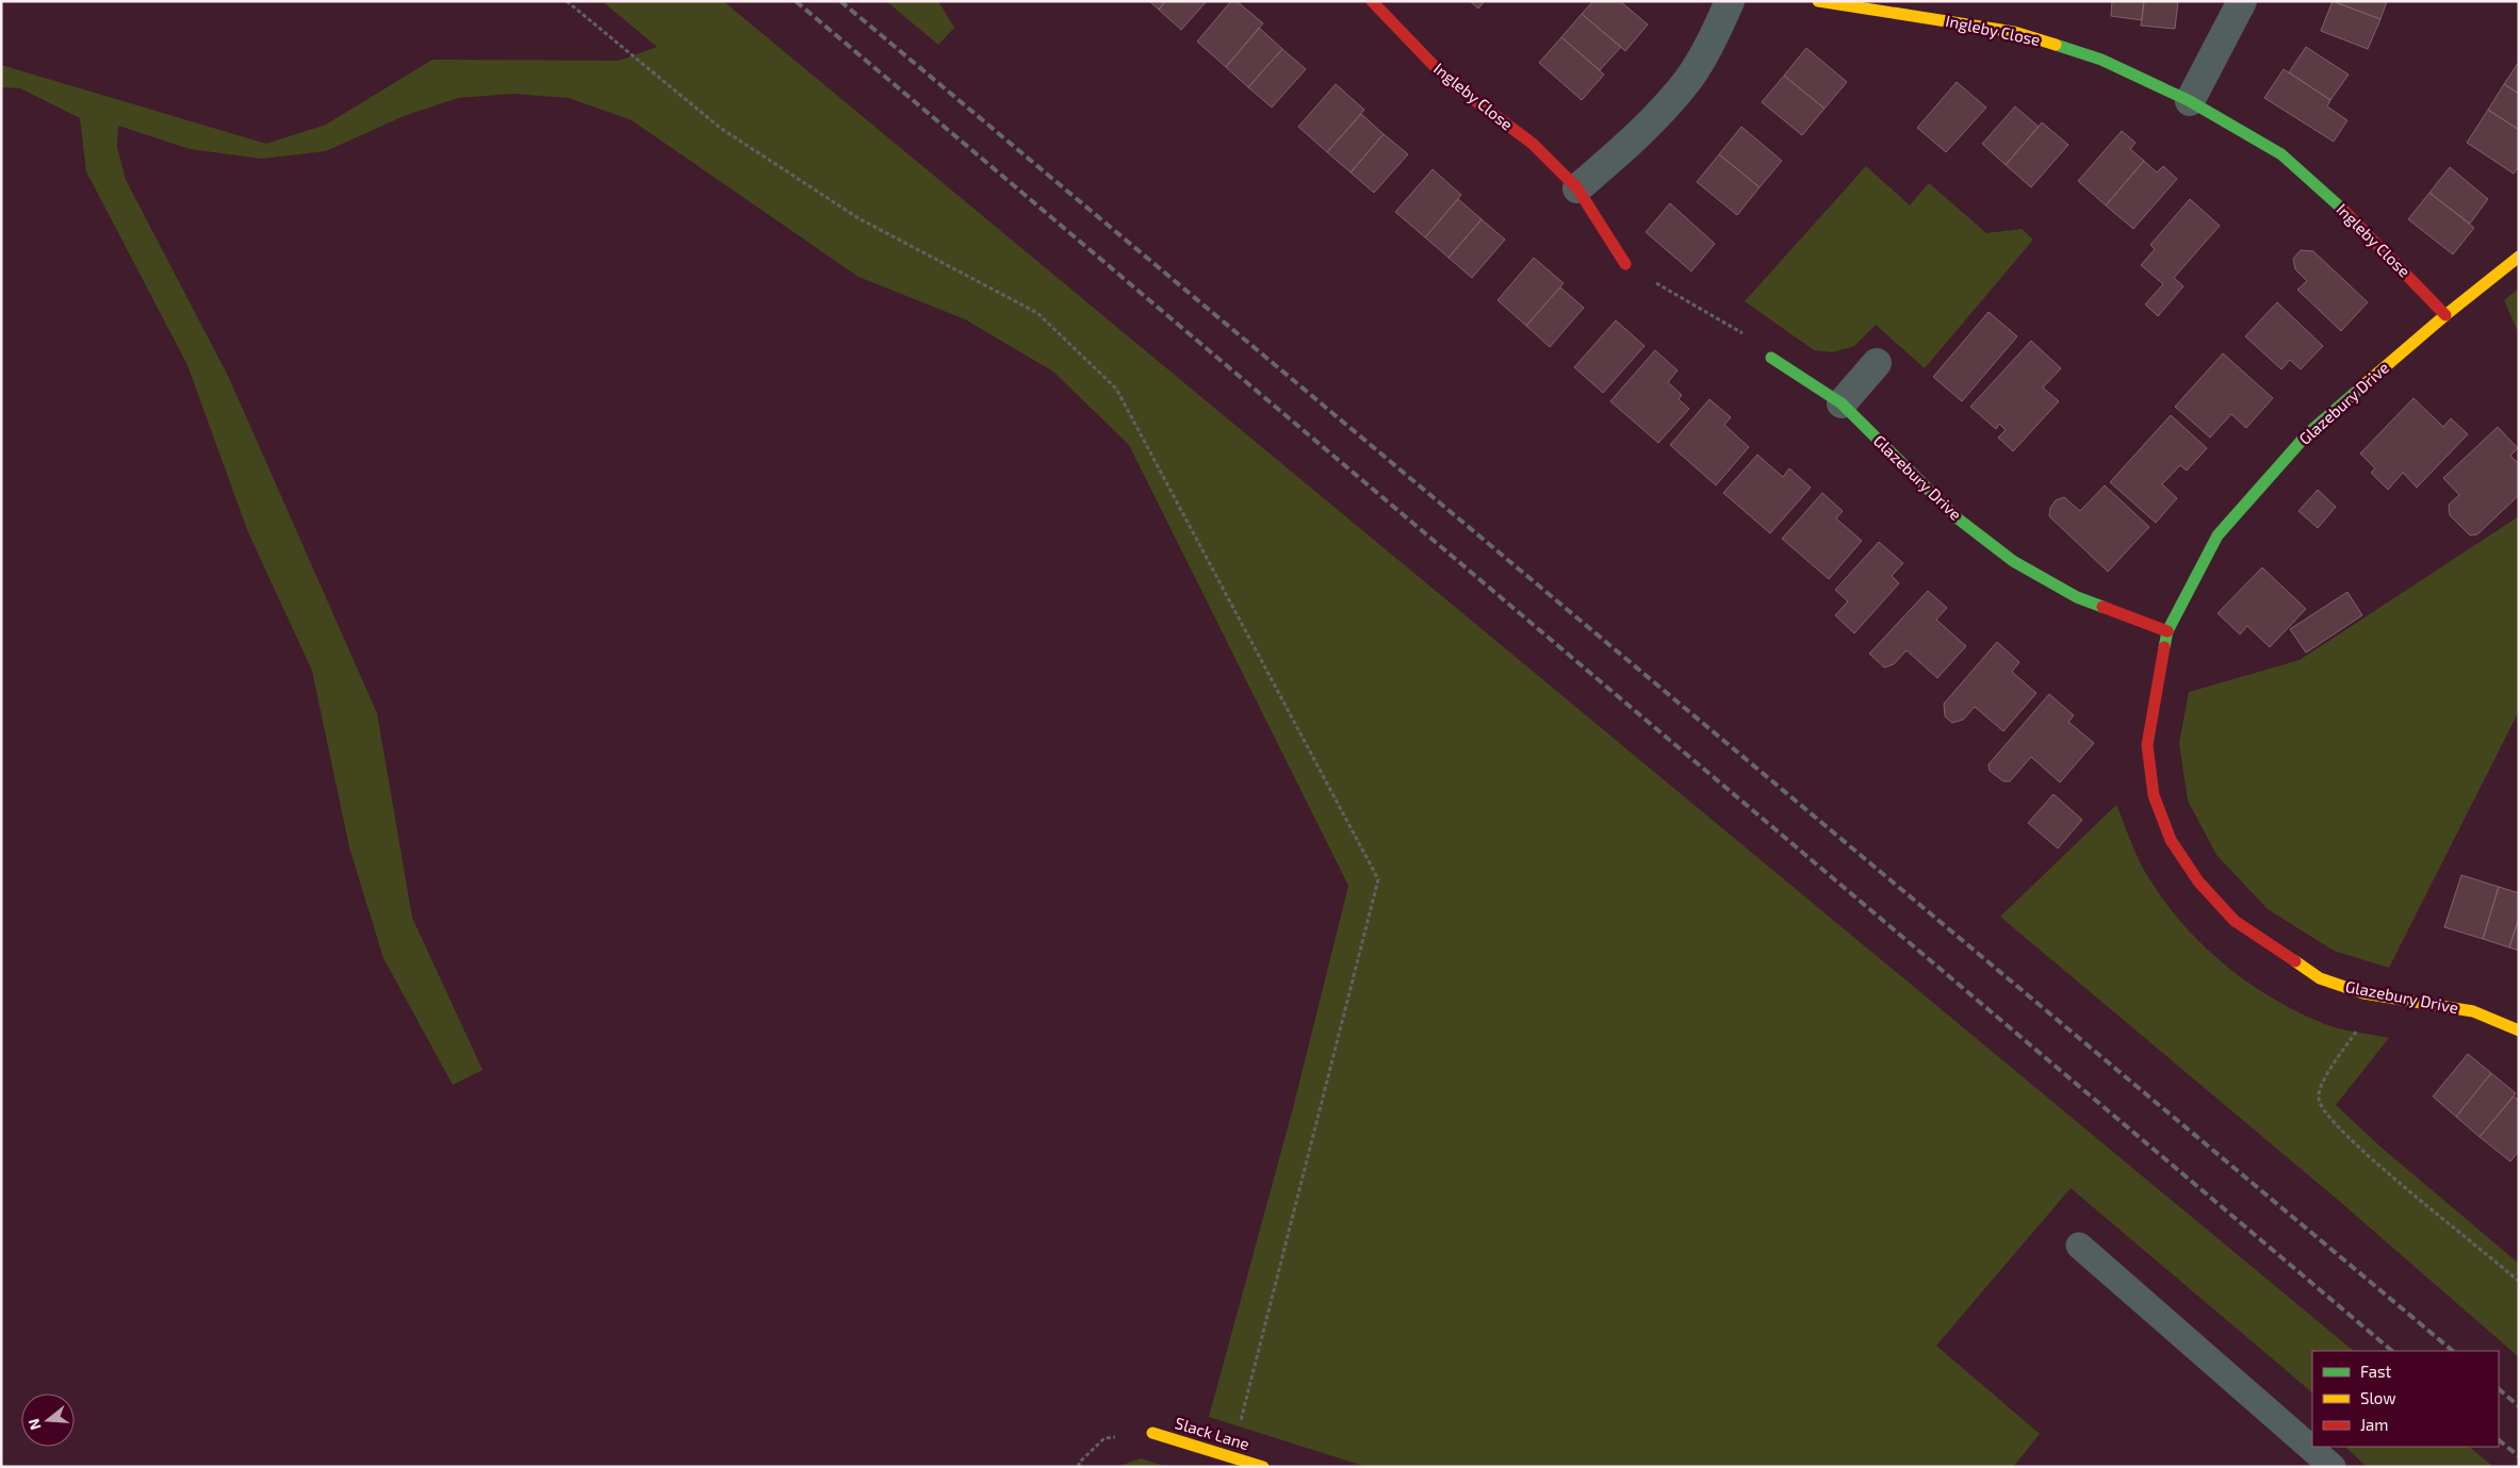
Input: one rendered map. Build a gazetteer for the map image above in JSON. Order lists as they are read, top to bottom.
{
  "streets": {
    "street": ["Ingleby Close", "Glazebury Drive", "Slack Lane"]
  },
  "crossings": [
    ["Ingleby Close", "Glazebury Drive"]
  ],
  "legend": ["Fast", "Slow", "Jam"],
  "north": "left"
}
